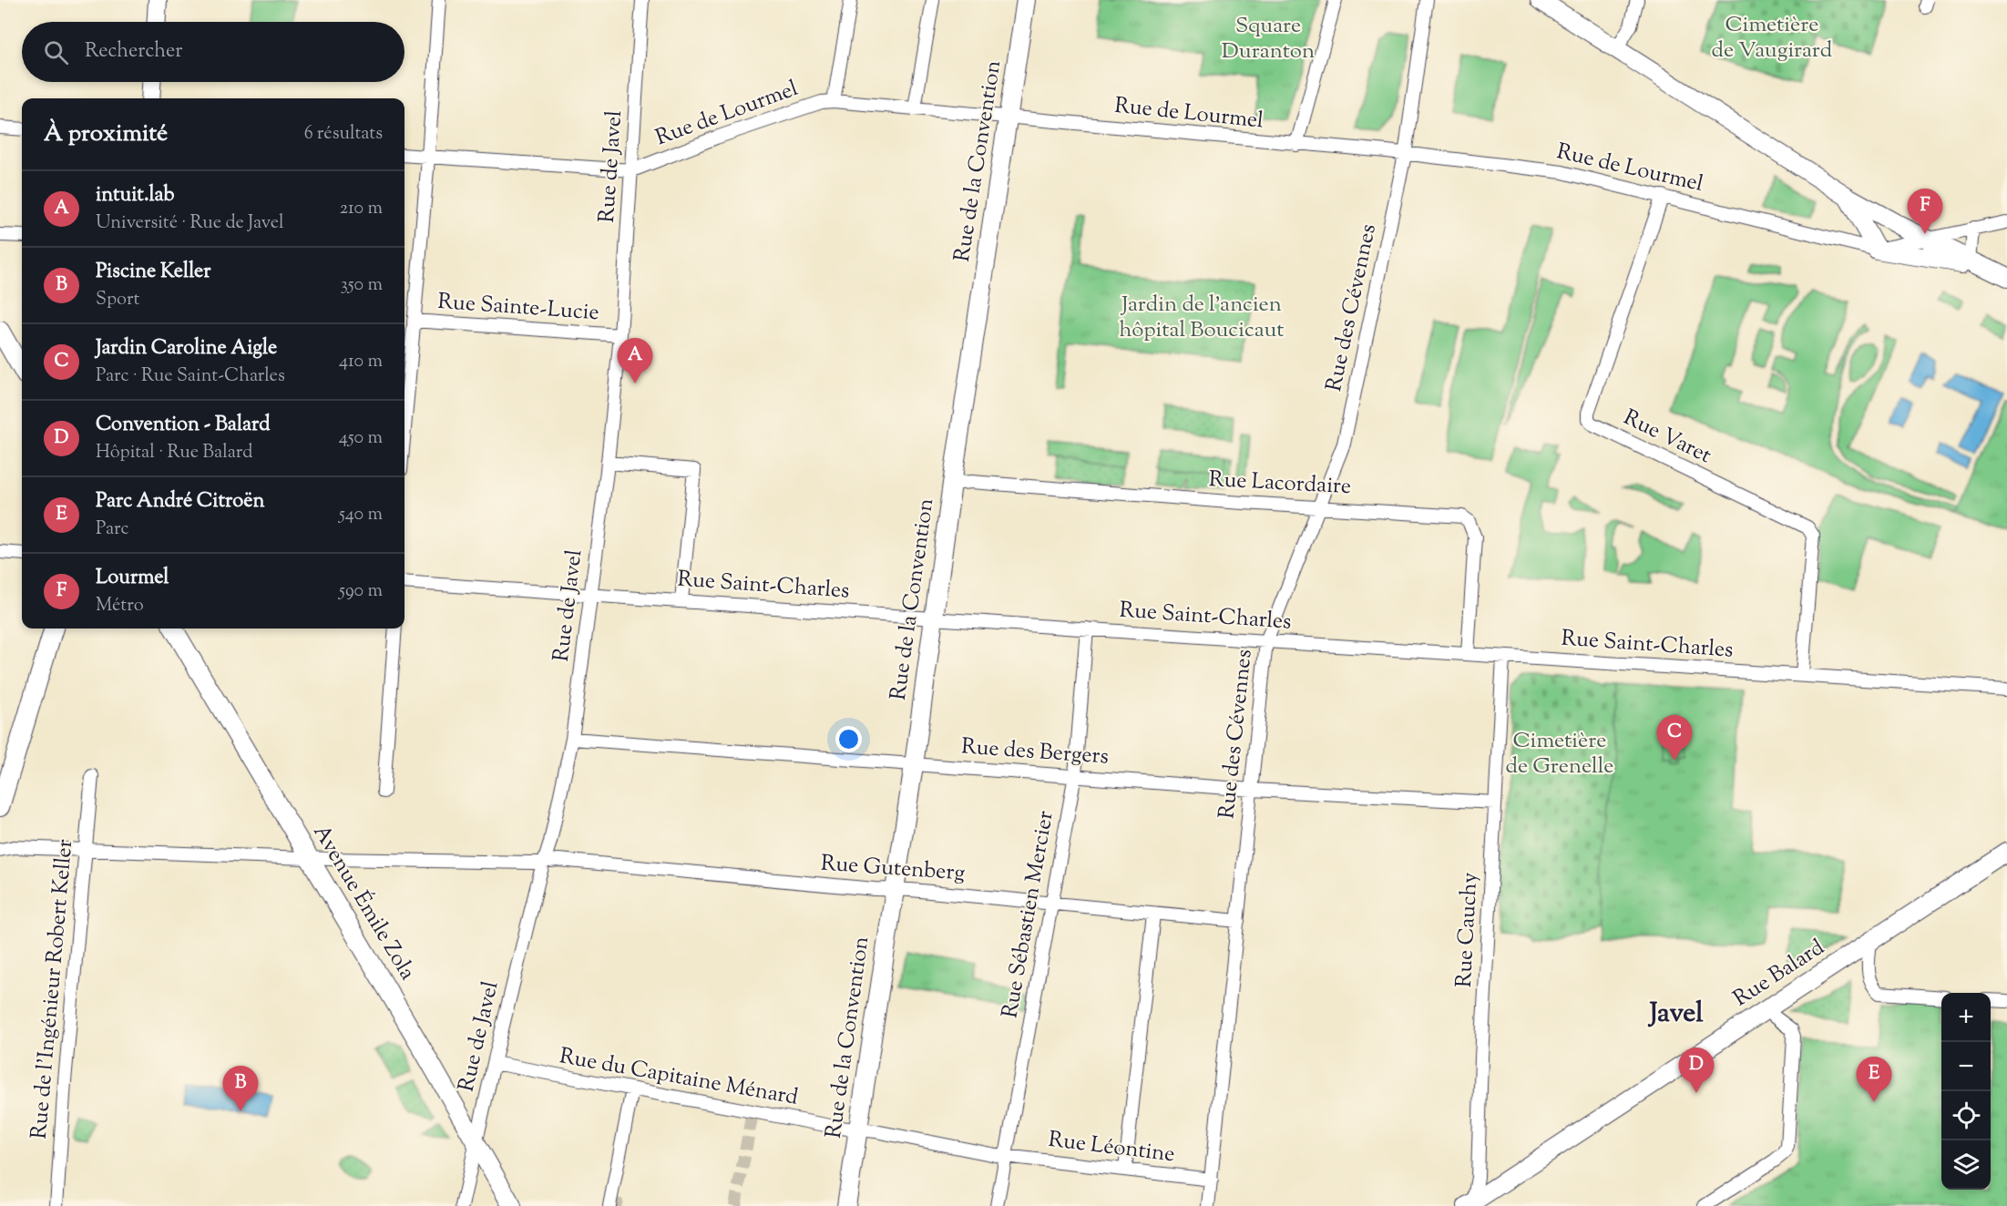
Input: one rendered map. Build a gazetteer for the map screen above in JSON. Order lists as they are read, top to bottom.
{
  "streets": {
    "main road": ["Rue de la Convention", "Avenue Émile Zola", "Rue Balard"],
    "street": [
      "Rue de Lourmel",
      "Rue de Javel",
      "Rue Sainte-Lucie",
      "Rue des Cévennes",
      "Rue Varet",
      "Rue Lacordaire",
      "Rue Saint-Charles",
      "Rue des Bergers",
      "Rue Gutenberg",
      "Rue Sébastien Mercier",
      "Rue Cauchy",
      "Rue de l'Ingénieur Robert Keller",
      "Rue du Capitaine Ménard",
      "Rue Léontine"
    ]
  },
  "crossings": [
    ["Rue de Lourmel", "Rue de la Convention"],
    ["Rue de Lourmel", "Rue de Javel"],
    ["Rue de Lourmel", "Rue des Cévennes"],
    ["Rue de Lourmel", "Rue Varet"],
    ["Rue de la Convention", "Rue Lacordaire"],
    ["Rue de la Convention", "Rue Saint-Charles"],
    ["Rue de la Convention", "Rue des Bergers"],
    ["Rue de la Convention", "Rue Gutenberg"],
    ["Rue de la Convention", "Rue du Capitaine Ménard"],
    ["Rue de Javel", "Rue Sainte-Lucie"],
    ["Rue de Javel", "Rue Saint-Charles"],
    ["Rue de Javel", "Rue des Bergers"],
    ["Rue de Javel", "Rue Gutenberg"],
    ["Rue de Javel", "Avenue Émile Zola"],
    ["Rue de Javel", "Rue du Capitaine Ménard"],
    ["Rue des Cévennes", "Rue Lacordaire"],
    ["Rue des Cévennes", "Rue Saint-Charles"],
    ["Rue des Cévennes", "Rue des Bergers"],
    ["Rue des Cévennes", "Rue Gutenberg"],
    ["Rue des Cévennes", "Rue Léontine"],
    ["Rue Varet", "Rue Saint-Charles"],
    ["Rue Lacordaire", "Rue Saint-Charles"],
    ["Rue Saint-Charles", "Rue Sébastien Mercier"],
    ["Rue Saint-Charles", "Rue Cauchy"],
    ["Rue des Bergers", "Rue Sébastien Mercier"],
    ["Rue des Bergers", "Rue Cauchy"],
    ["Rue Gutenberg", "Avenue Émile Zola"],
    ["Rue Gutenberg", "Rue Sébastien Mercier"],
    ["Rue Gutenberg", "Rue de l'Ingénieur Robert Keller"],
    ["Rue Sébastien Mercier", "Rue du Capitaine Ménard"],
    ["Rue Sébastien Mercier", "Rue Léontine"],
    ["Rue Cauchy", "Rue Balard"],
    ["Rue du Capitaine Ménard", "Rue Léontine"]
  ],
  "districts": ["Javel"],
  "parks": [
    "Cimetière de Vaugirard",
    "Square Duranton",
    "Jardin de l'ancien hôpital Boucicaut",
    "Cimetière de Grenelle"
  ],
  "page": {
    "search": "Rechercher",
    "heading": ["À proximité", "6 résultats"],
    "list": [
      {
        "mark": "A",
        "name": "intuit.lab",
        "note": "Université · Rue de Javel",
        "value": "210 m"
      },
      {
        "mark": "B",
        "name": "Piscine Keller",
        "note": "Sport",
        "value": "350 m"
      },
      {
        "mark": "C",
        "name": "Jardin Caroline Aigle",
        "note": "Parc · Rue Saint-Charles",
        "value": "410 m"
      },
      {
        "mark": "D",
        "name": "Convention - Balard",
        "note": "Hôpital · Rue Balard",
        "value": "450 m"
      },
      {
        "mark": "E",
        "name": "Parc André Citroën",
        "note": "Parc",
        "value": "540 m"
      },
      {
        "mark": "F",
        "name": "Lourmel",
        "note": "Métro",
        "value": "590 m"
      }
    ],
    "pins": [
      "F",
      "A",
      "C",
      "D",
      "E",
      "B"
    ],
    "map_buttons": ["+", "−"]
  }
}
